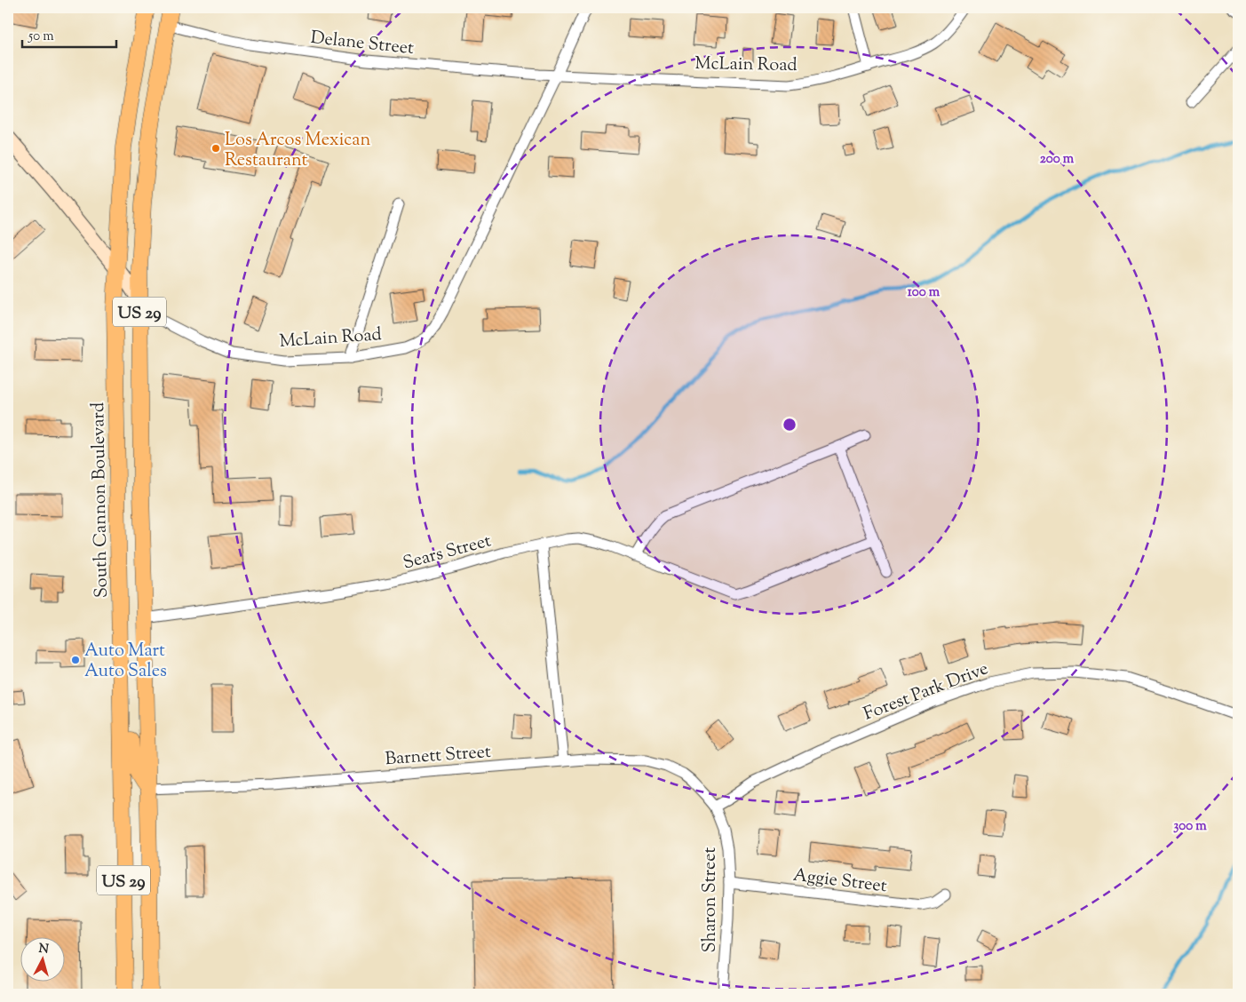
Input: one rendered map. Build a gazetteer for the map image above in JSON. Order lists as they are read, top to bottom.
{
  "streets": {
    "main road": ["US 29", "South Cannon Boulevard"],
    "street": [
      "Delane Street",
      "McLain Road",
      "Sears Street",
      "Forest Park Drive",
      "Barnett Street",
      "Aggie Street",
      "Sharon Street"
    ]
  },
  "crossings": [
    ["Delane Street", "McLain Road"],
    ["Delane Street", "US 29"],
    ["McLain Road", "US 29"],
    ["McLain Road", "South Cannon Boulevard"],
    ["US 29", "South Cannon Boulevard"],
    ["US 29", "Sears Street"],
    ["US 29", "Barnett Street"],
    ["Forest Park Drive", "Barnett Street"],
    ["Forest Park Drive", "Sharon Street"],
    ["Barnett Street", "Sharon Street"],
    ["Aggie Street", "Sharon Street"]
  ],
  "places": ["Los Arcos Mexican Restaurant", "Auto Mart Auto Sales"],
  "scale_bar": "50 m",
  "north": "top",
  "rings": ["200 m", "100 m", "300 m"]
}
